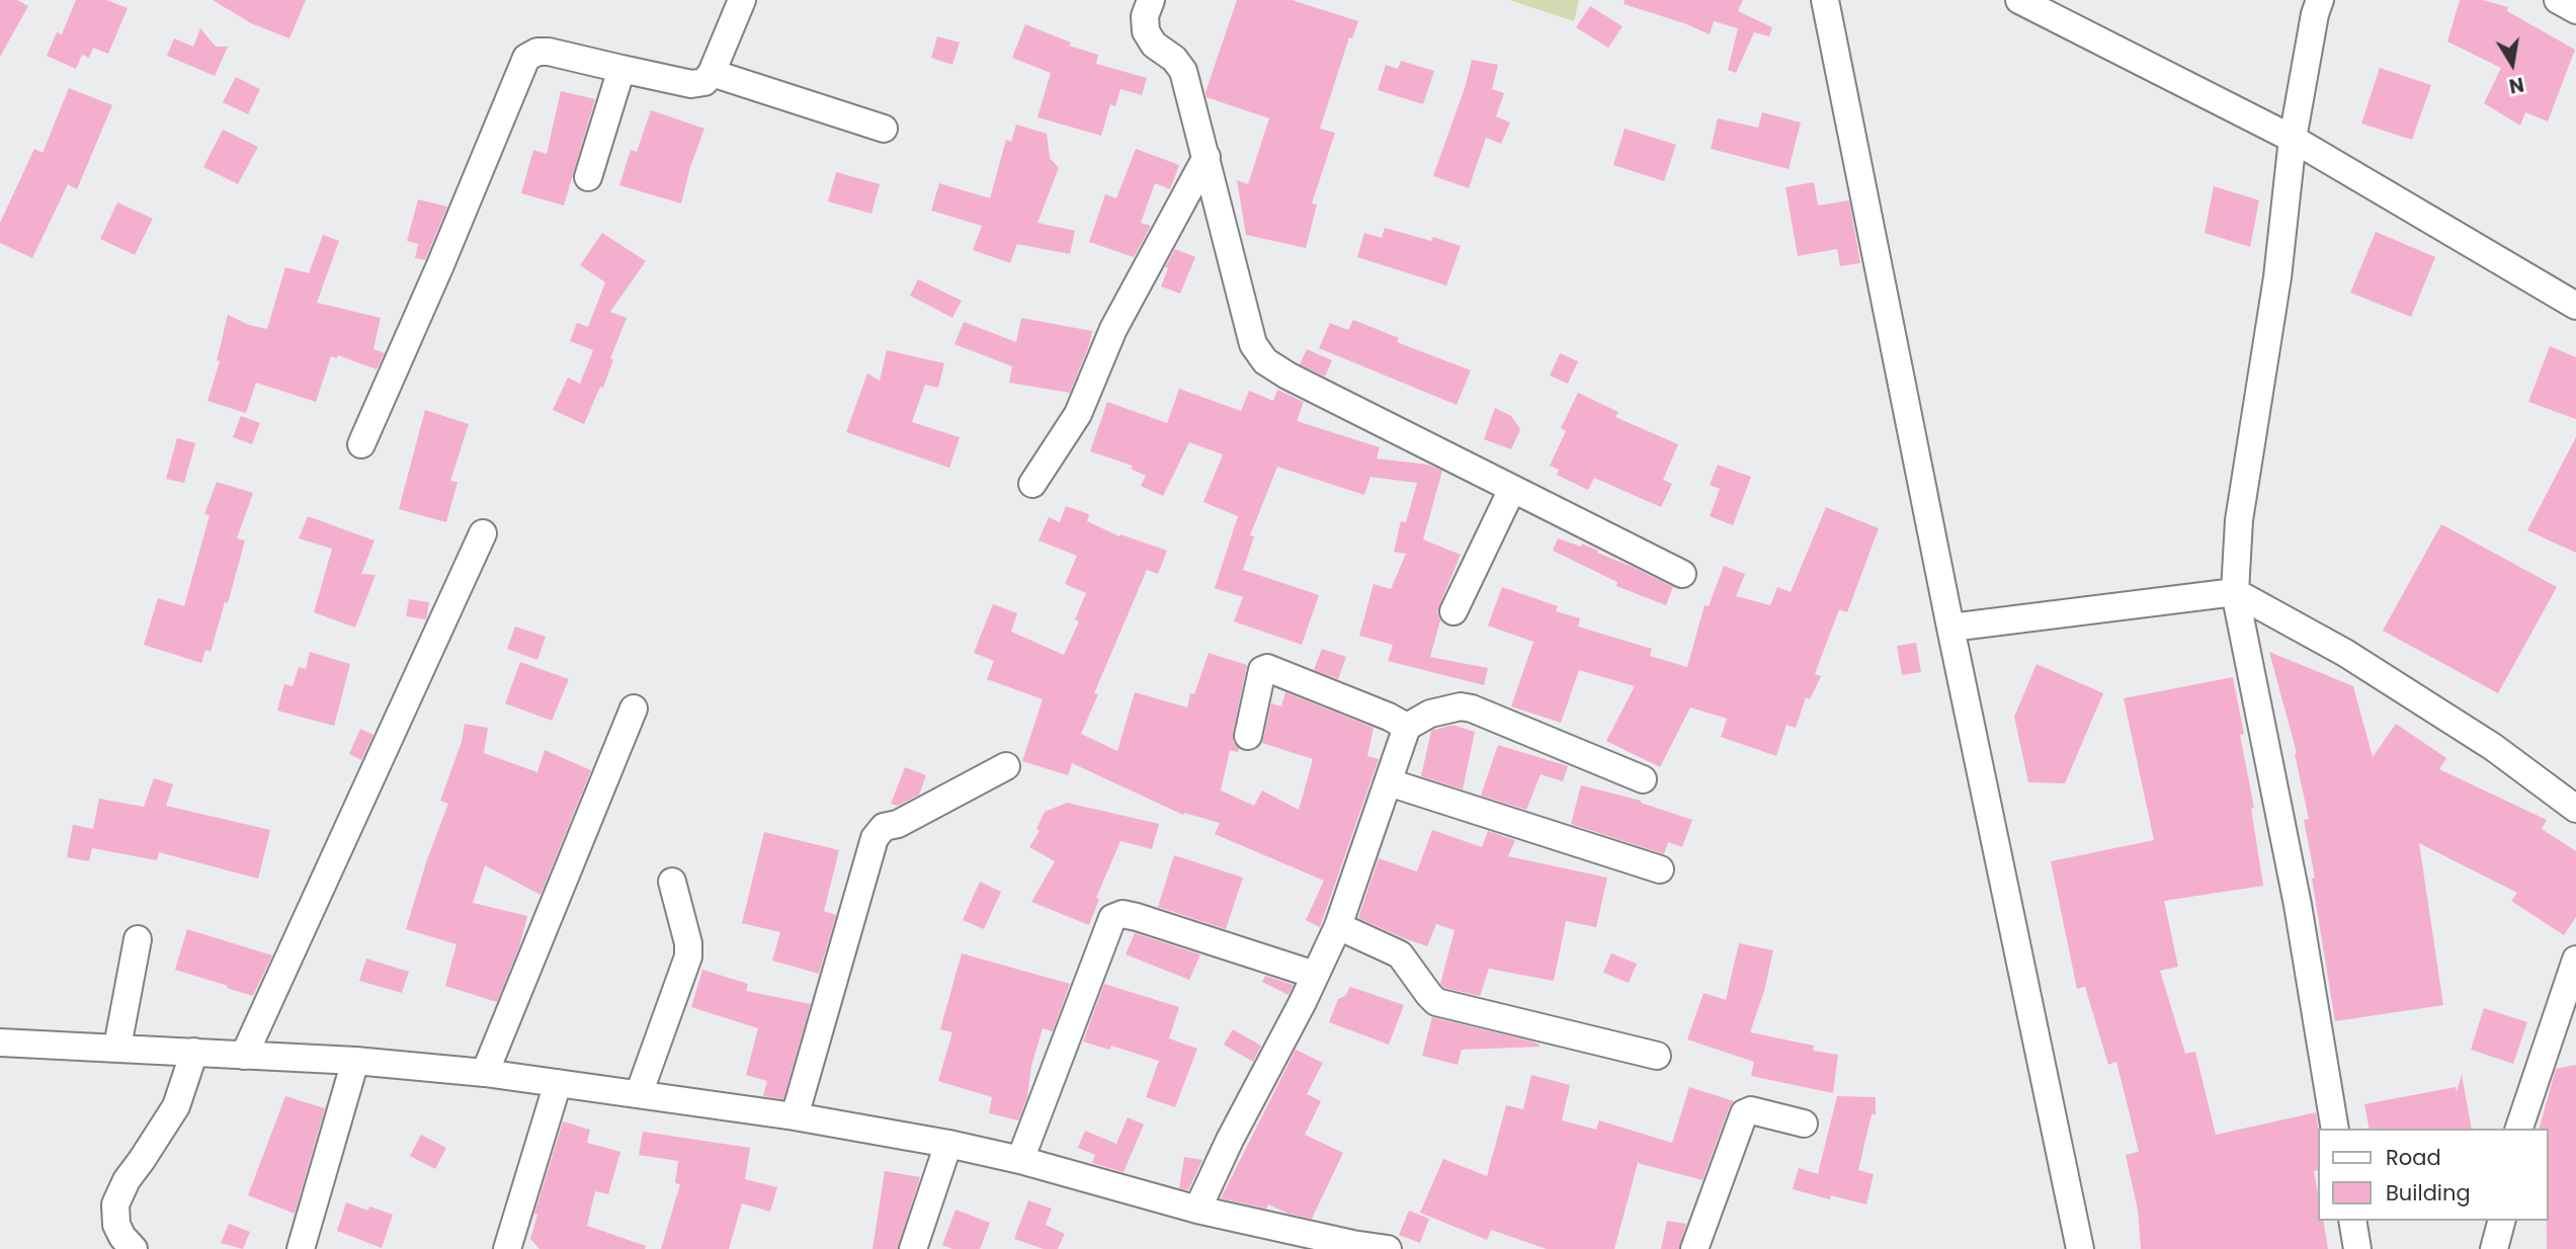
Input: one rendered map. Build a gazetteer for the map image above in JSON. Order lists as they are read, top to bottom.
{
  "legend": ["Road", "Building"],
  "north": "bottom"
}
